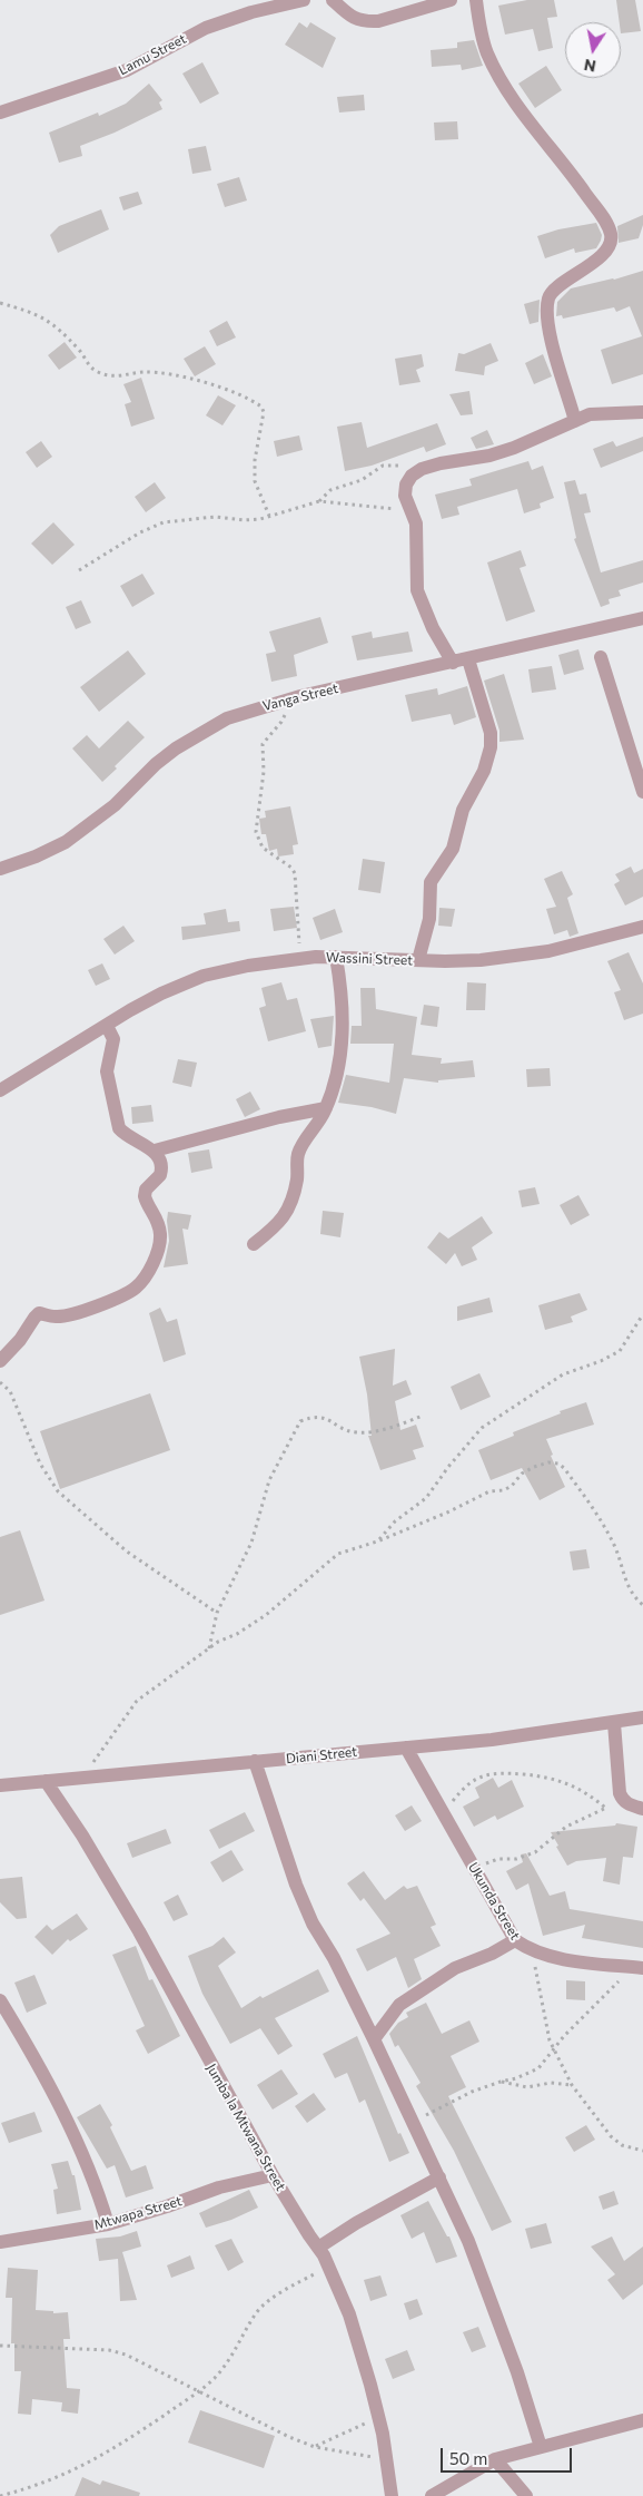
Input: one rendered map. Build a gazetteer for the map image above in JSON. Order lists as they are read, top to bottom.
{
  "streets": {
    "street": [
      "Lamu Street",
      "Vanga Street",
      "Wassini Street",
      "Diani Street",
      "Ukunda Street",
      "Jumba la Mtwana Street",
      "Mtwapa Street"
    ]
  },
  "crossings": [
    ["Diani Street", "Ukunda Street"],
    ["Diani Street", "Jumba la Mtwana Street"],
    ["Jumba la Mtwana Street", "Mtwapa Street"]
  ],
  "scale_bar": "50 m",
  "north": "bottom"
}
